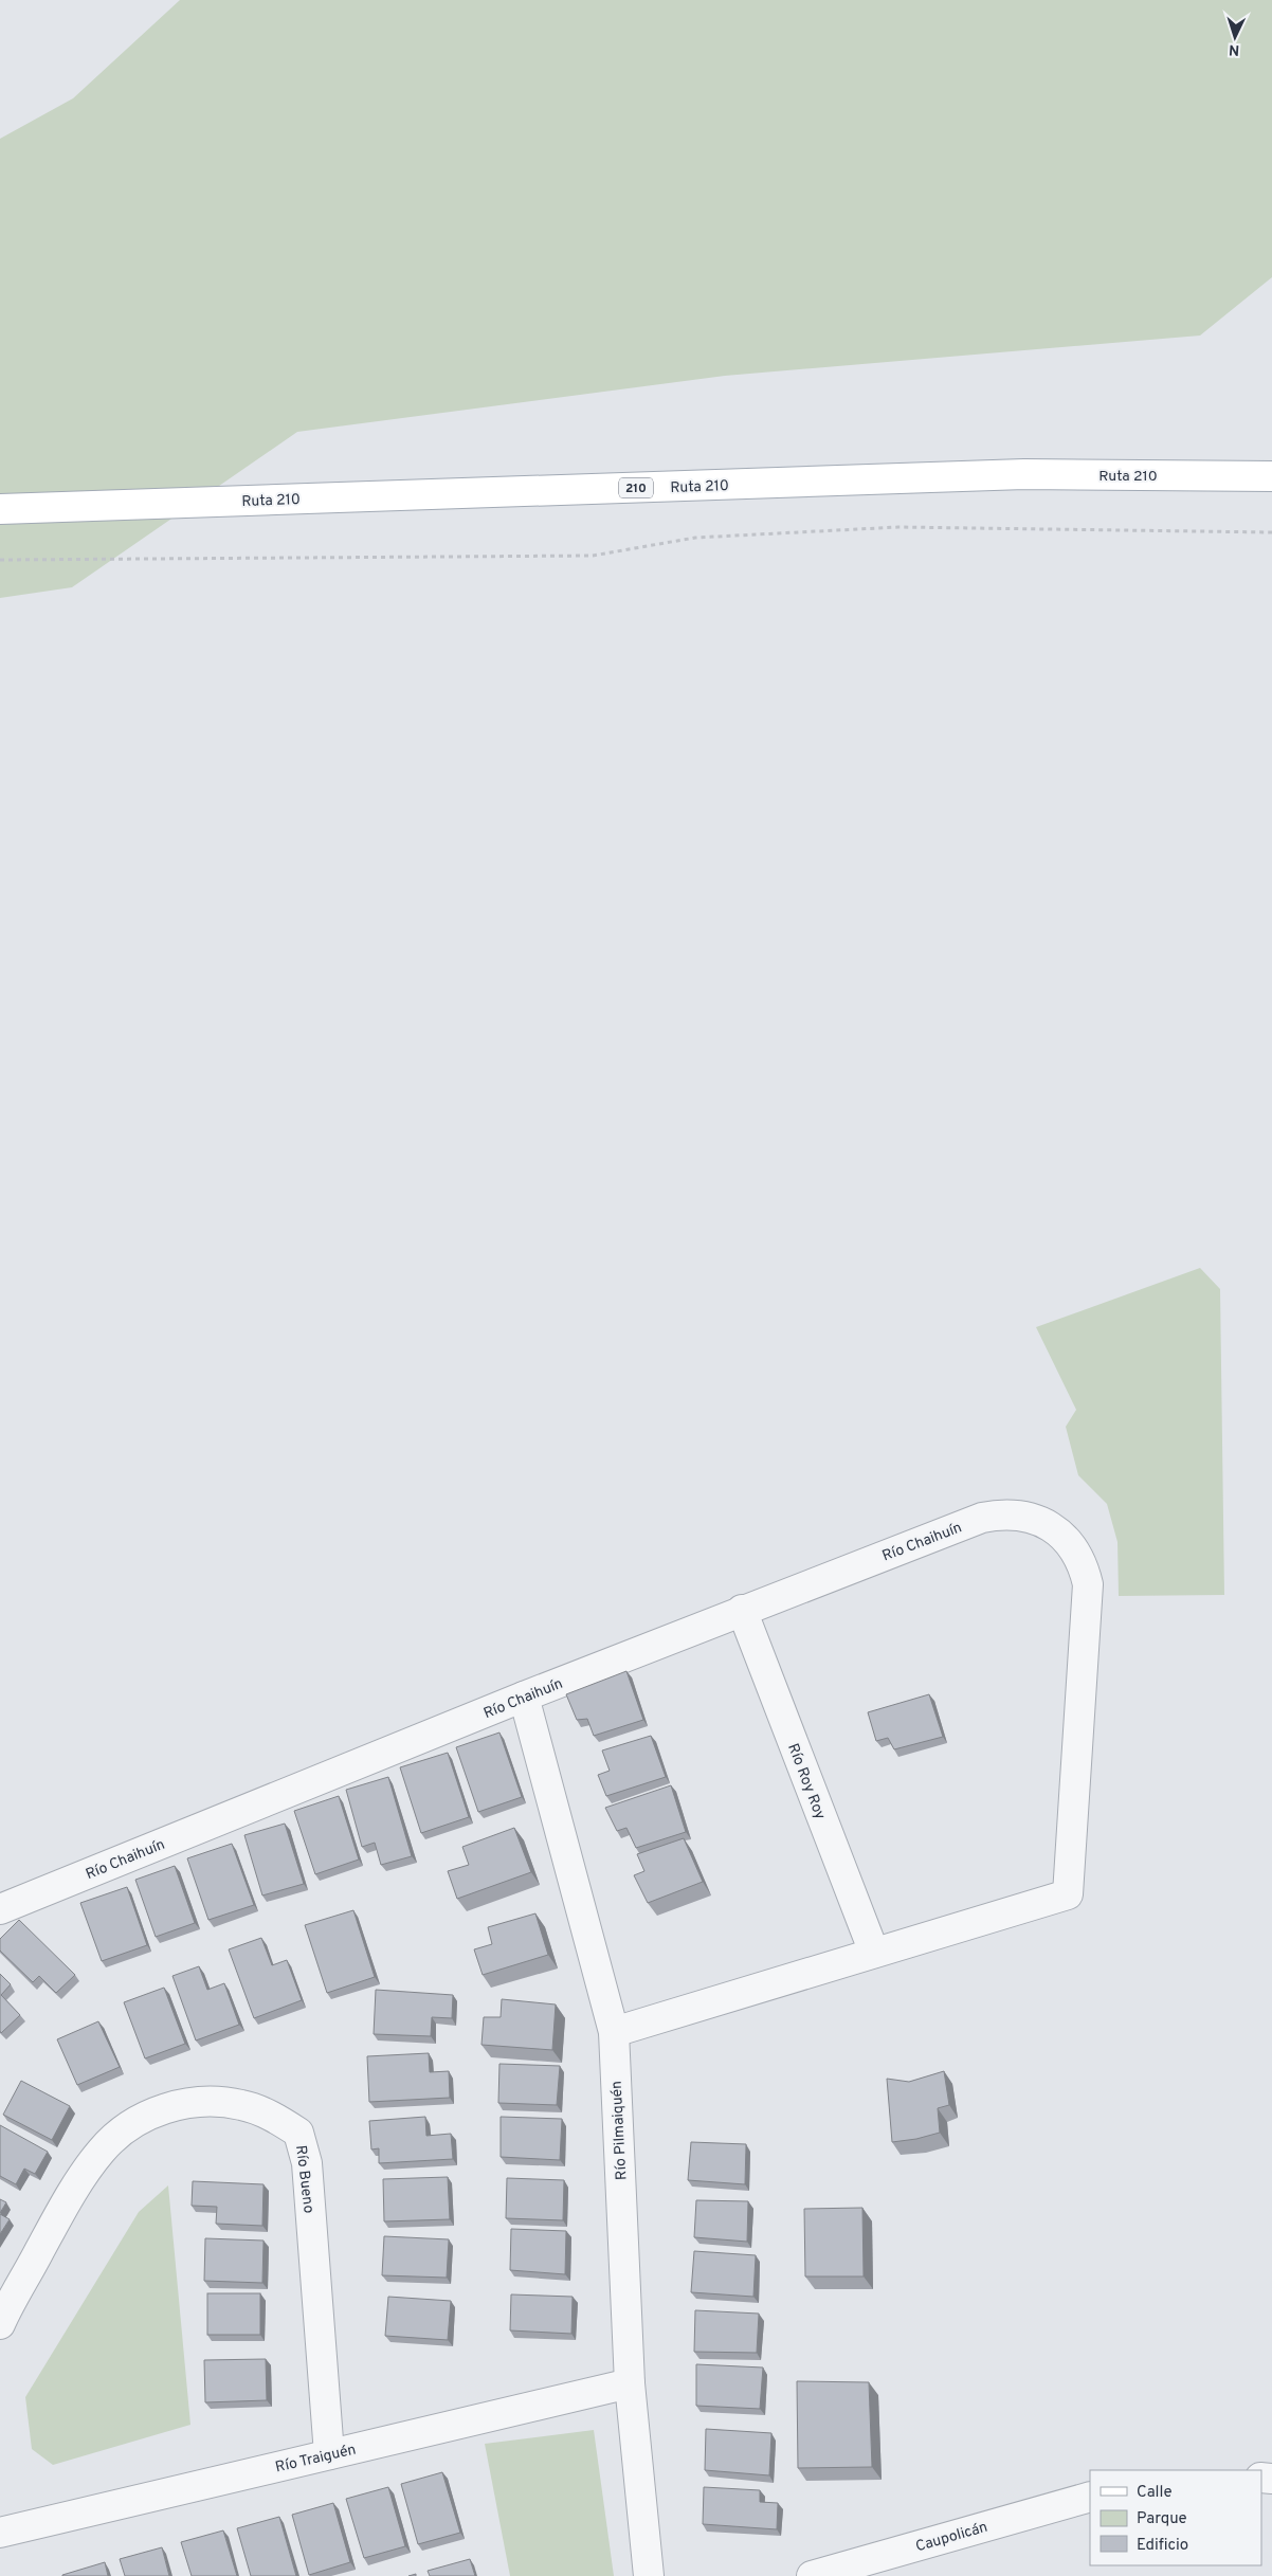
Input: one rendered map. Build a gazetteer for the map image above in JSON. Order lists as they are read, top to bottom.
{
  "streets": {
    "main road": ["Ruta 210", "210"],
    "street": [
      "Río Chaihuín",
      "Río Roy Roy",
      "Río Pilmaiquén",
      "Río Bueno",
      "Río Traiguén",
      "Caupolicán"
    ]
  },
  "crossings": [
    ["Río Chaihuín", "Río Roy Roy"],
    ["Río Chaihuín", "Río Pilmaiquén"],
    ["Río Pilmaiquén", "Río Traiguén"],
    ["Río Bueno", "Río Traiguén"]
  ],
  "legend": ["Calle", "Parque", "Edificio"],
  "north": "bottom"
}
